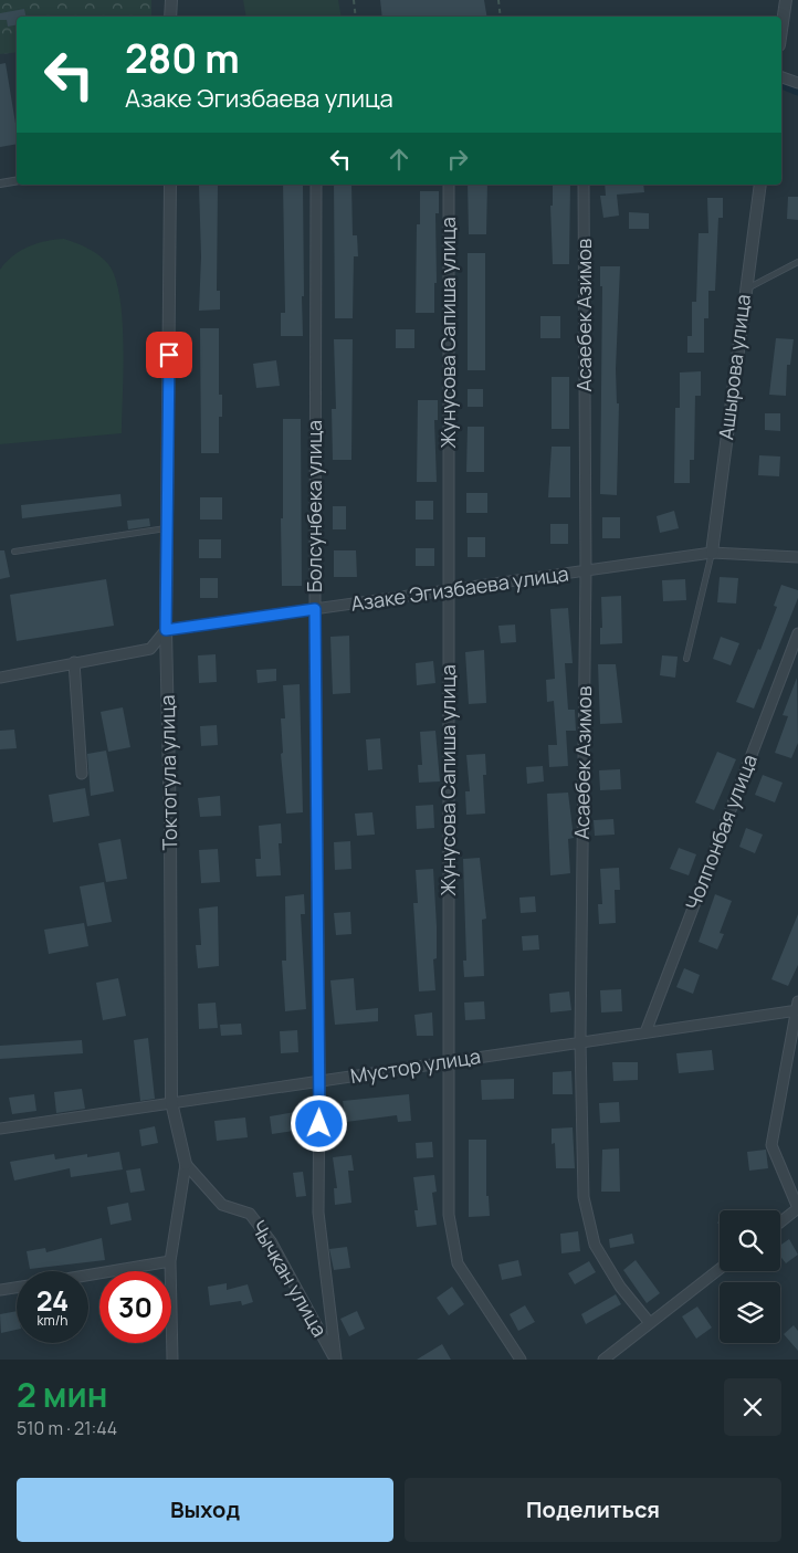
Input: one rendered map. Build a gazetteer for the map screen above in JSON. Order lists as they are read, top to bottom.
{
  "streets": {
    "street": [
      "Асаебек Азимов",
      "Жунусова Сапиша улица",
      "Ашырова улица",
      "Болсунбека улица",
      "Азаке Эгизбаева улица",
      "Токтогула улица",
      "Чолпонбая улица",
      "Мустор улица",
      "Чычкан улица"
    ]
  },
  "crossings": [
    ["Асаебек Азимов", "Азаке Эгизбаева улица"],
    ["Асаебек Азимов", "Мустор улица"],
    ["Жунусова Сапиша улица", "Азаке Эгизбаева улица"],
    ["Жунусова Сапиша улица", "Мустор улица"],
    ["Ашырова улица", "Азаке Эгизбаева улица"],
    ["Болсунбека улица", "Азаке Эгизбаева улица"],
    ["Болсунбека улица", "Мустор улица"],
    ["Болсунбека улица", "Чычкан улица"],
    ["Азаке Эгизбаева улица", "Токтогула улица"],
    ["Токтогула улица", "Мустор улица"],
    ["Токтогула улица", "Чычкан улица"],
    ["Чолпонбая улица", "Мустор улица"]
  ],
  "page": {
    "turn": ["280 m", "Азаке Эгизбаева улица"],
    "speed": "24 km/h",
    "limit": "30",
    "heading": ["2 мин", "510 m · 21:44"],
    "buttons": ["Выход", "Поделиться"]
  }
}
